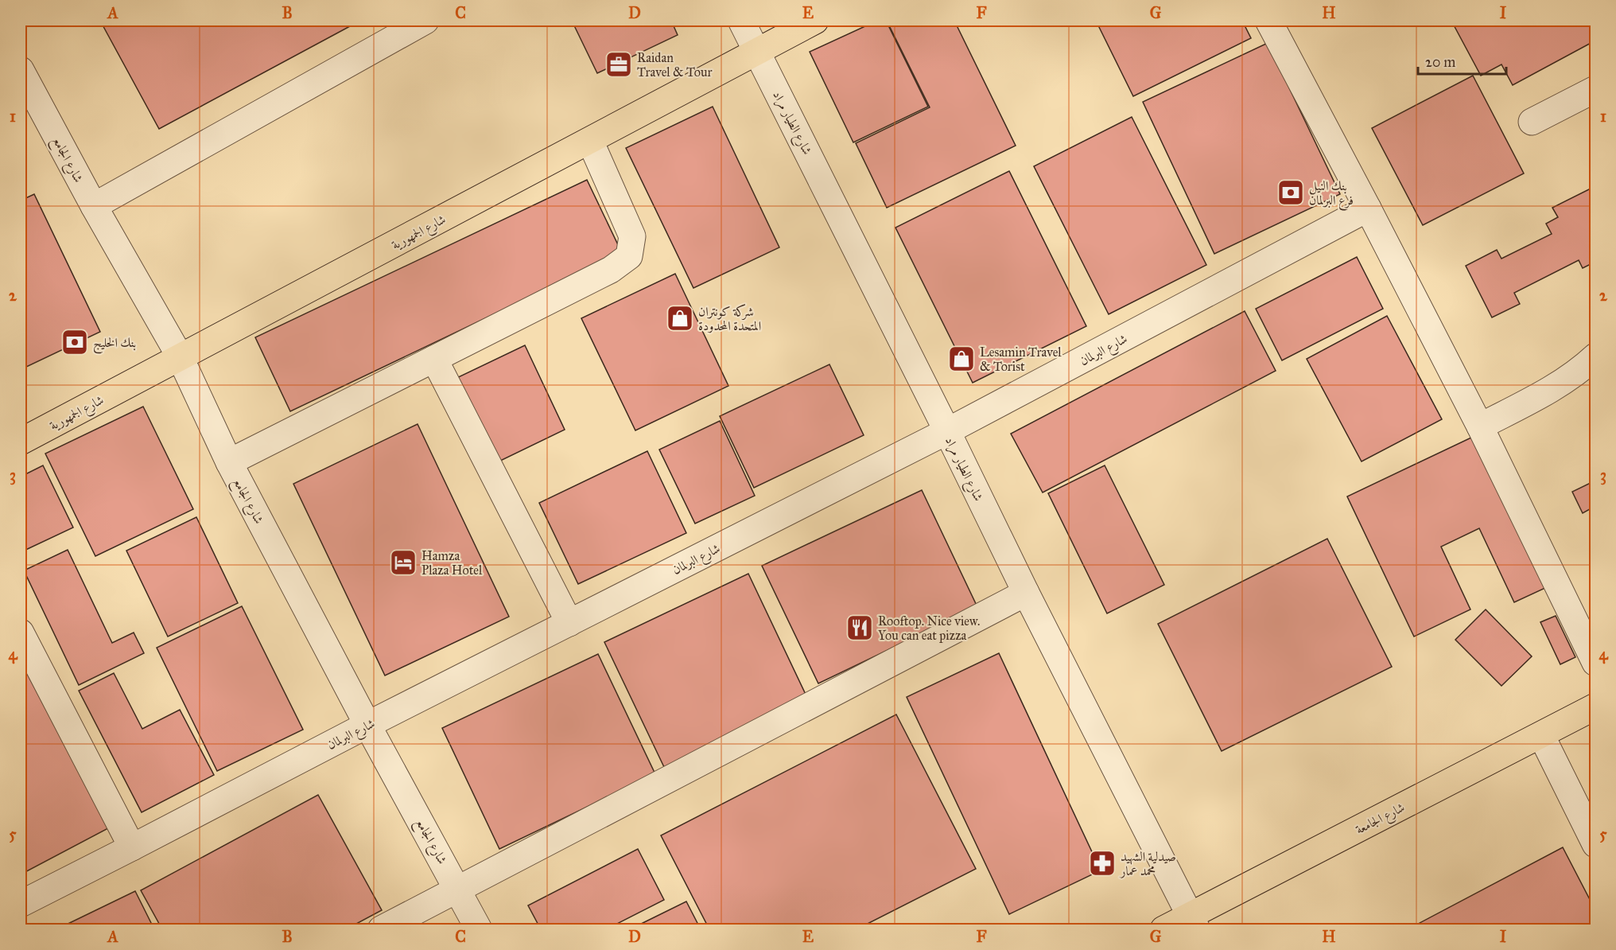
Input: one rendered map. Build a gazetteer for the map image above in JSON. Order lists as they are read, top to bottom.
{
  "streets": {
    "main road": ["شارع الجمهورية", "شارع الجامعة"],
    "street": ["شارع الطيار مراد", "شارع الجامع", "شارع البرلمان"]
  },
  "crossings": [
    ["شارع الطيار مراد", "شارع الجمهورية"],
    ["شارع الطيار مراد", "شارع البرلمان"],
    ["شارع الطيار مراد", "شارع الجامعة"],
    ["شارع الجامع", "شارع الجمهورية"],
    ["شارع الجامع", "شارع البرلمان"]
  ],
  "places": {
    "office": ["Raidan Travel & Tour"],
    "bank": ["بنك النيل فرع البرلمان", "بنك الخليج"],
    "shop": ["شركة كونتران المتحدة المحدودة", "Lesamin Travel & Torist"],
    "hotel": ["Hamza Plaza Hotel"],
    "restaurant": ["Rooftop. Nice view. You can eat pizza"],
    "pharmacy": ["صيدلية الشهيد محمد عمار"]
  },
  "scale_bar": "20 m",
  "grid": {
    "columns": [
      "A",
      "B",
      "C",
      "D",
      "E",
      "F",
      "G",
      "H",
      "I"
    ],
    "rows": [
      "1",
      "2",
      "3",
      "4",
      "5"
    ]
  }
}
